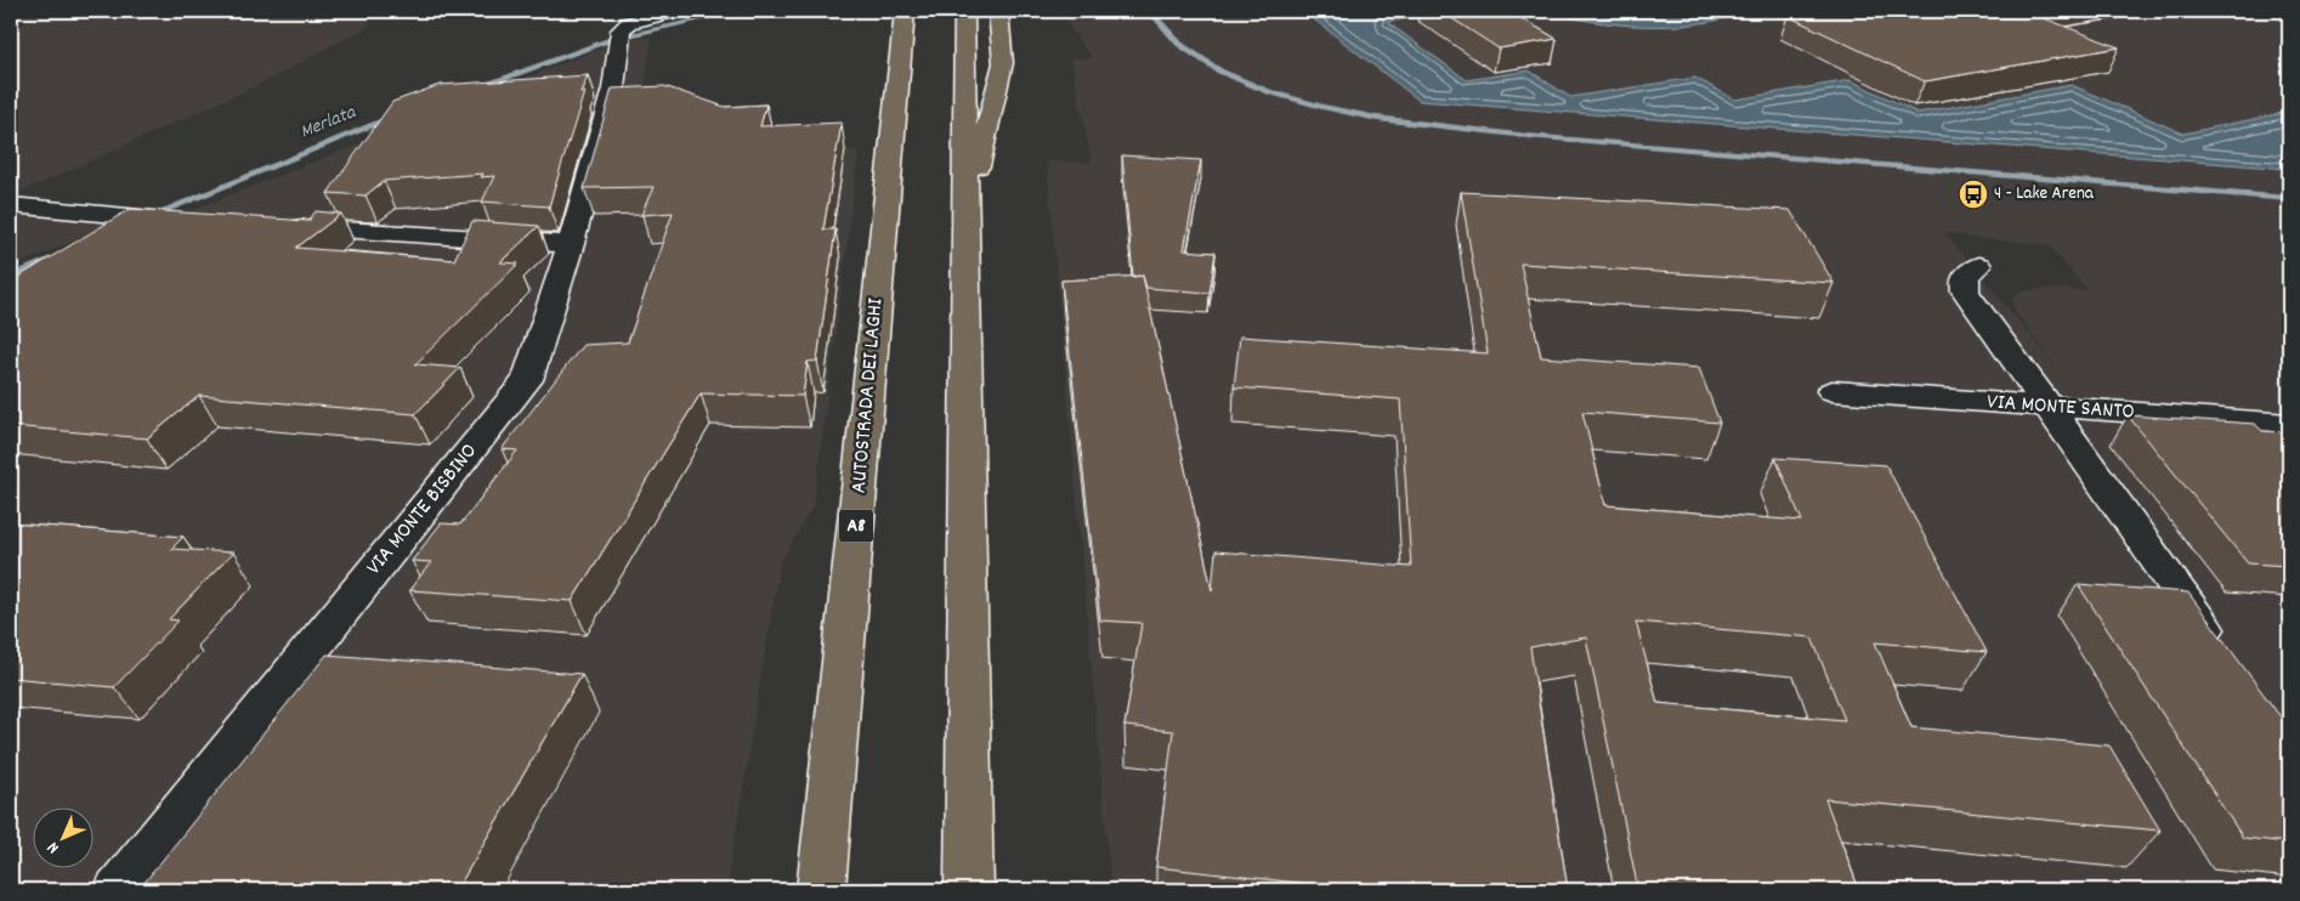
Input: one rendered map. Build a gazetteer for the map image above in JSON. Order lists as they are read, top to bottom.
{
  "streets": {
    "highway": ["AUTOSTRADA DEI LAGHI", "A8"],
    "street": ["VIA MONTE SANTO", "VIA MONTE BISBINO"]
  },
  "water": ["Merlata"],
  "places": {
    "bus stop": ["4 - Lake Arena"]
  },
  "north": "bottom left"
}
